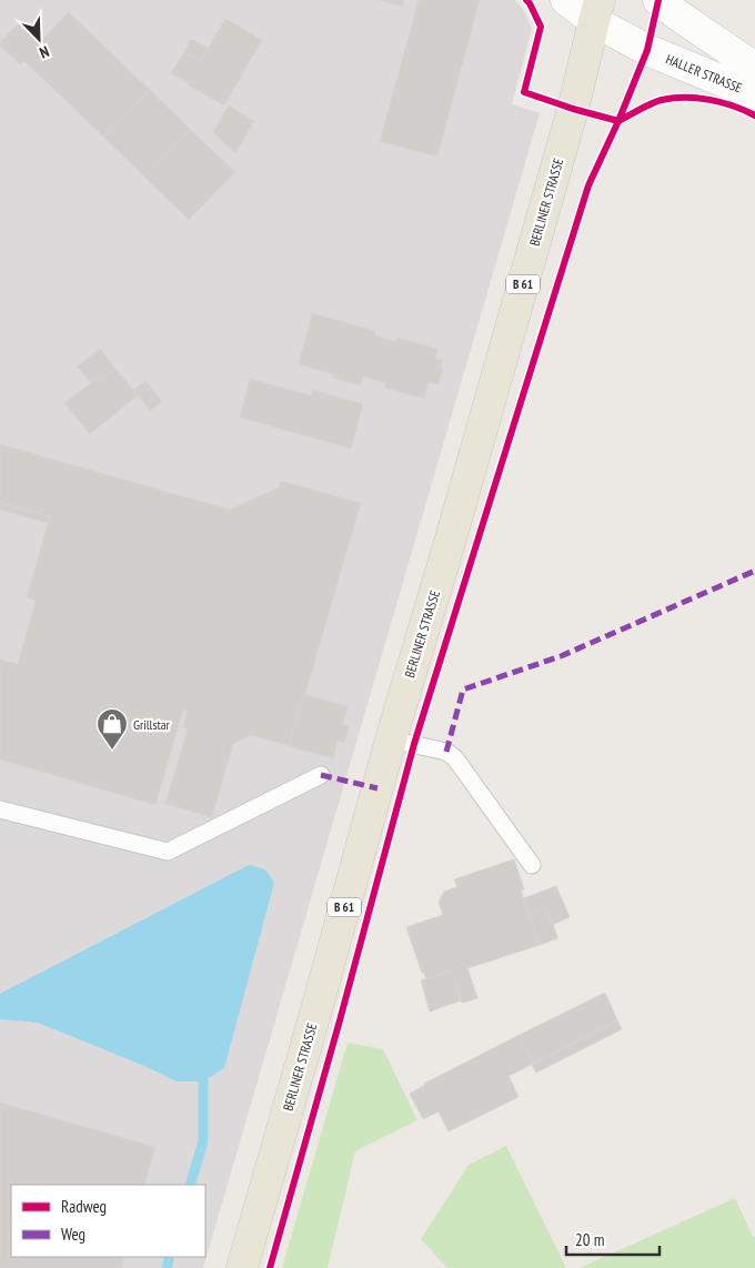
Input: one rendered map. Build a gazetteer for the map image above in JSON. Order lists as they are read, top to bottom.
{
  "streets": {
    "main road": ["BERLINER STRASSE", "B 61"],
    "street": ["HALLER STRASSE"]
  },
  "crossings": [
    ["HALLER STRASSE", "BERLINER STRASSE"]
  ],
  "places": {
    "shop": ["Grillstar"]
  },
  "legend": ["Radweg", "Weg"],
  "scale_bar": "20 m",
  "north": "bottom right"
}
